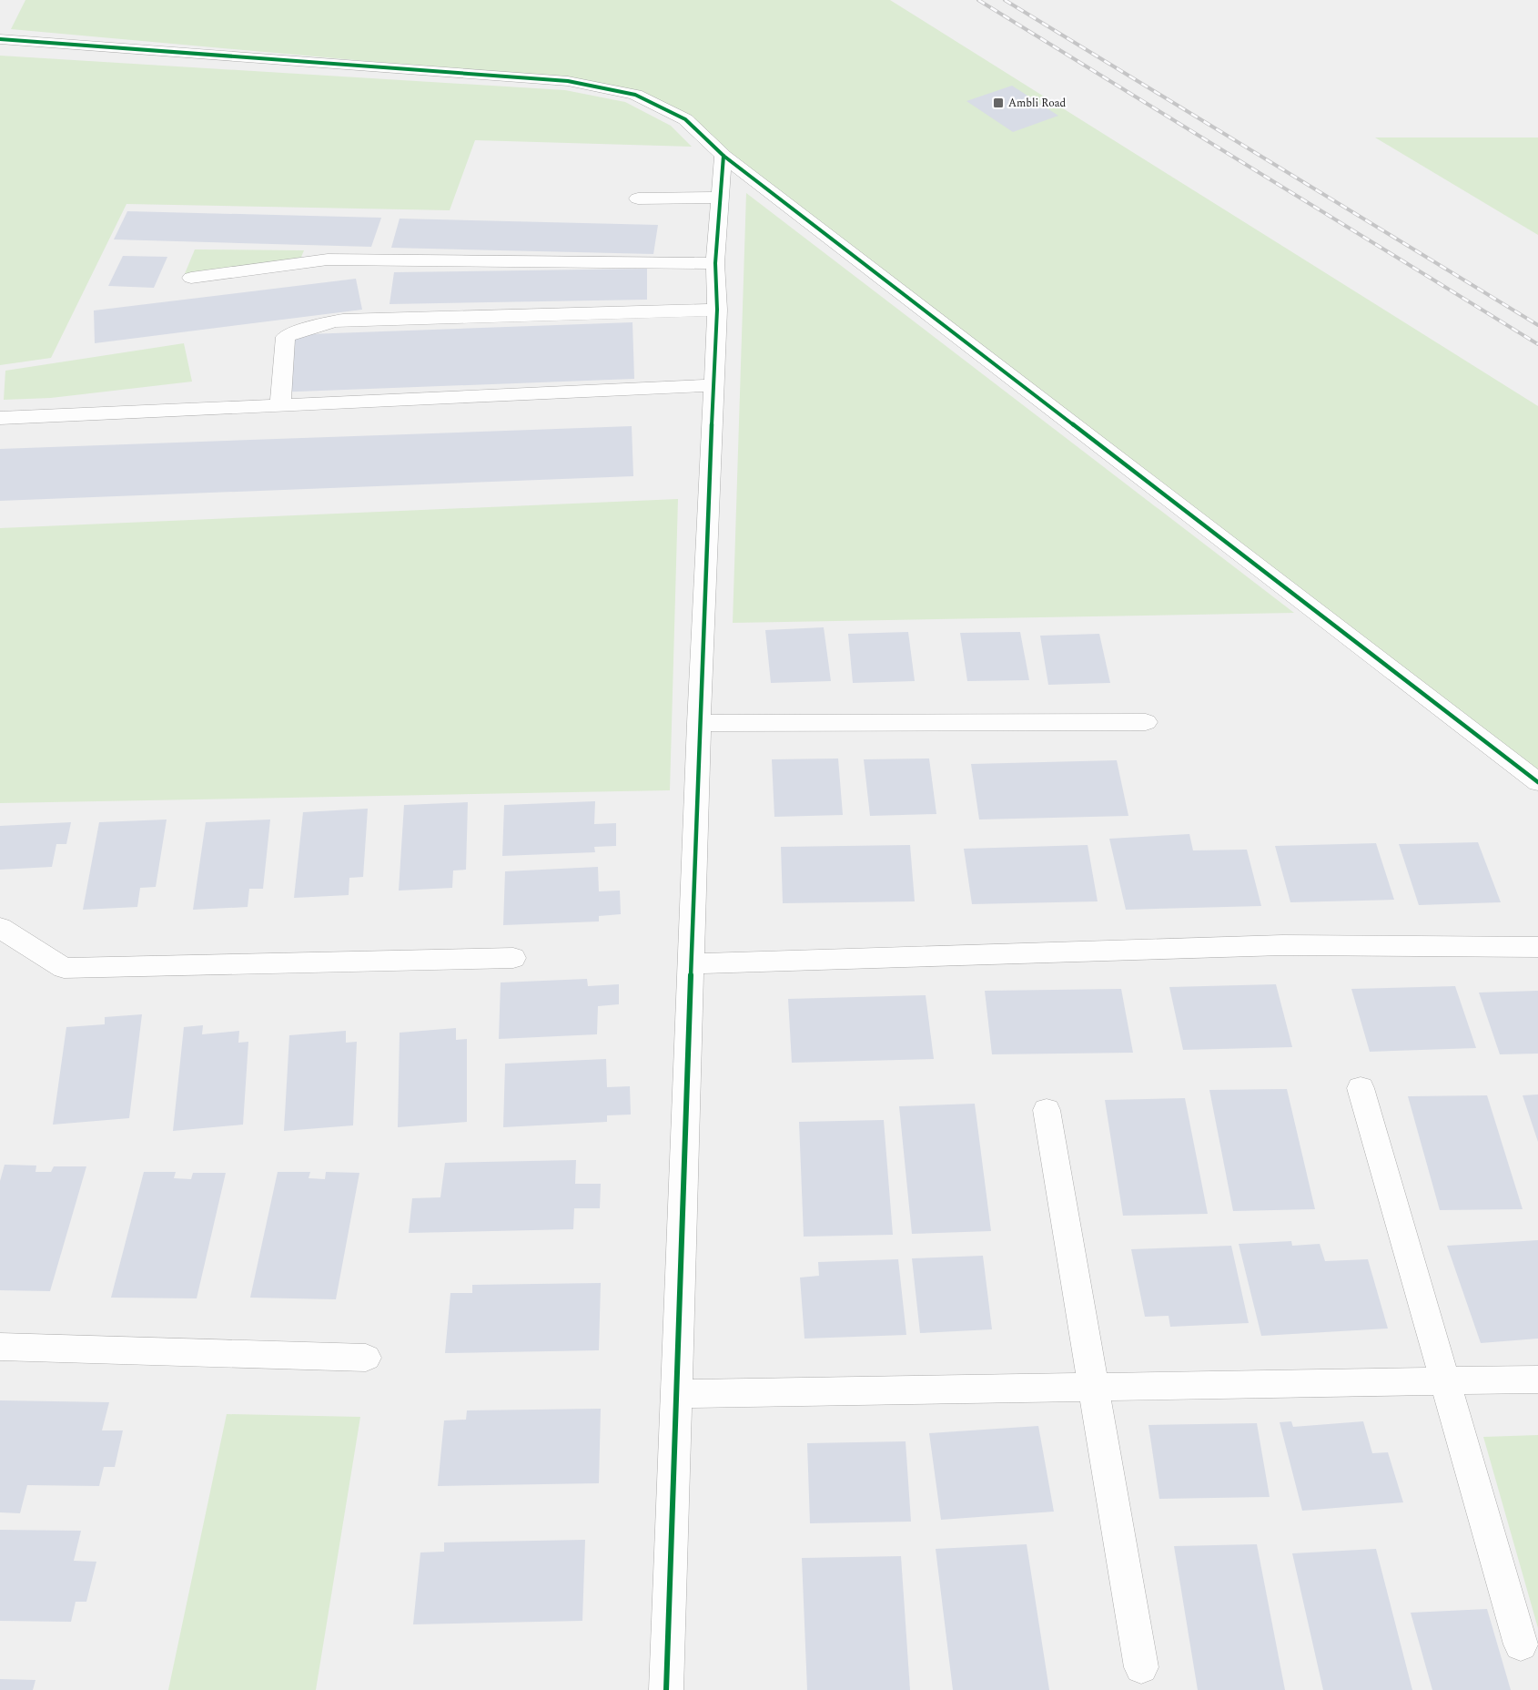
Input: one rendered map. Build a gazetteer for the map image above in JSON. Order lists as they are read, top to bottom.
{
  "places": {
    "transit": ["Ambli Road"]
  }
}
